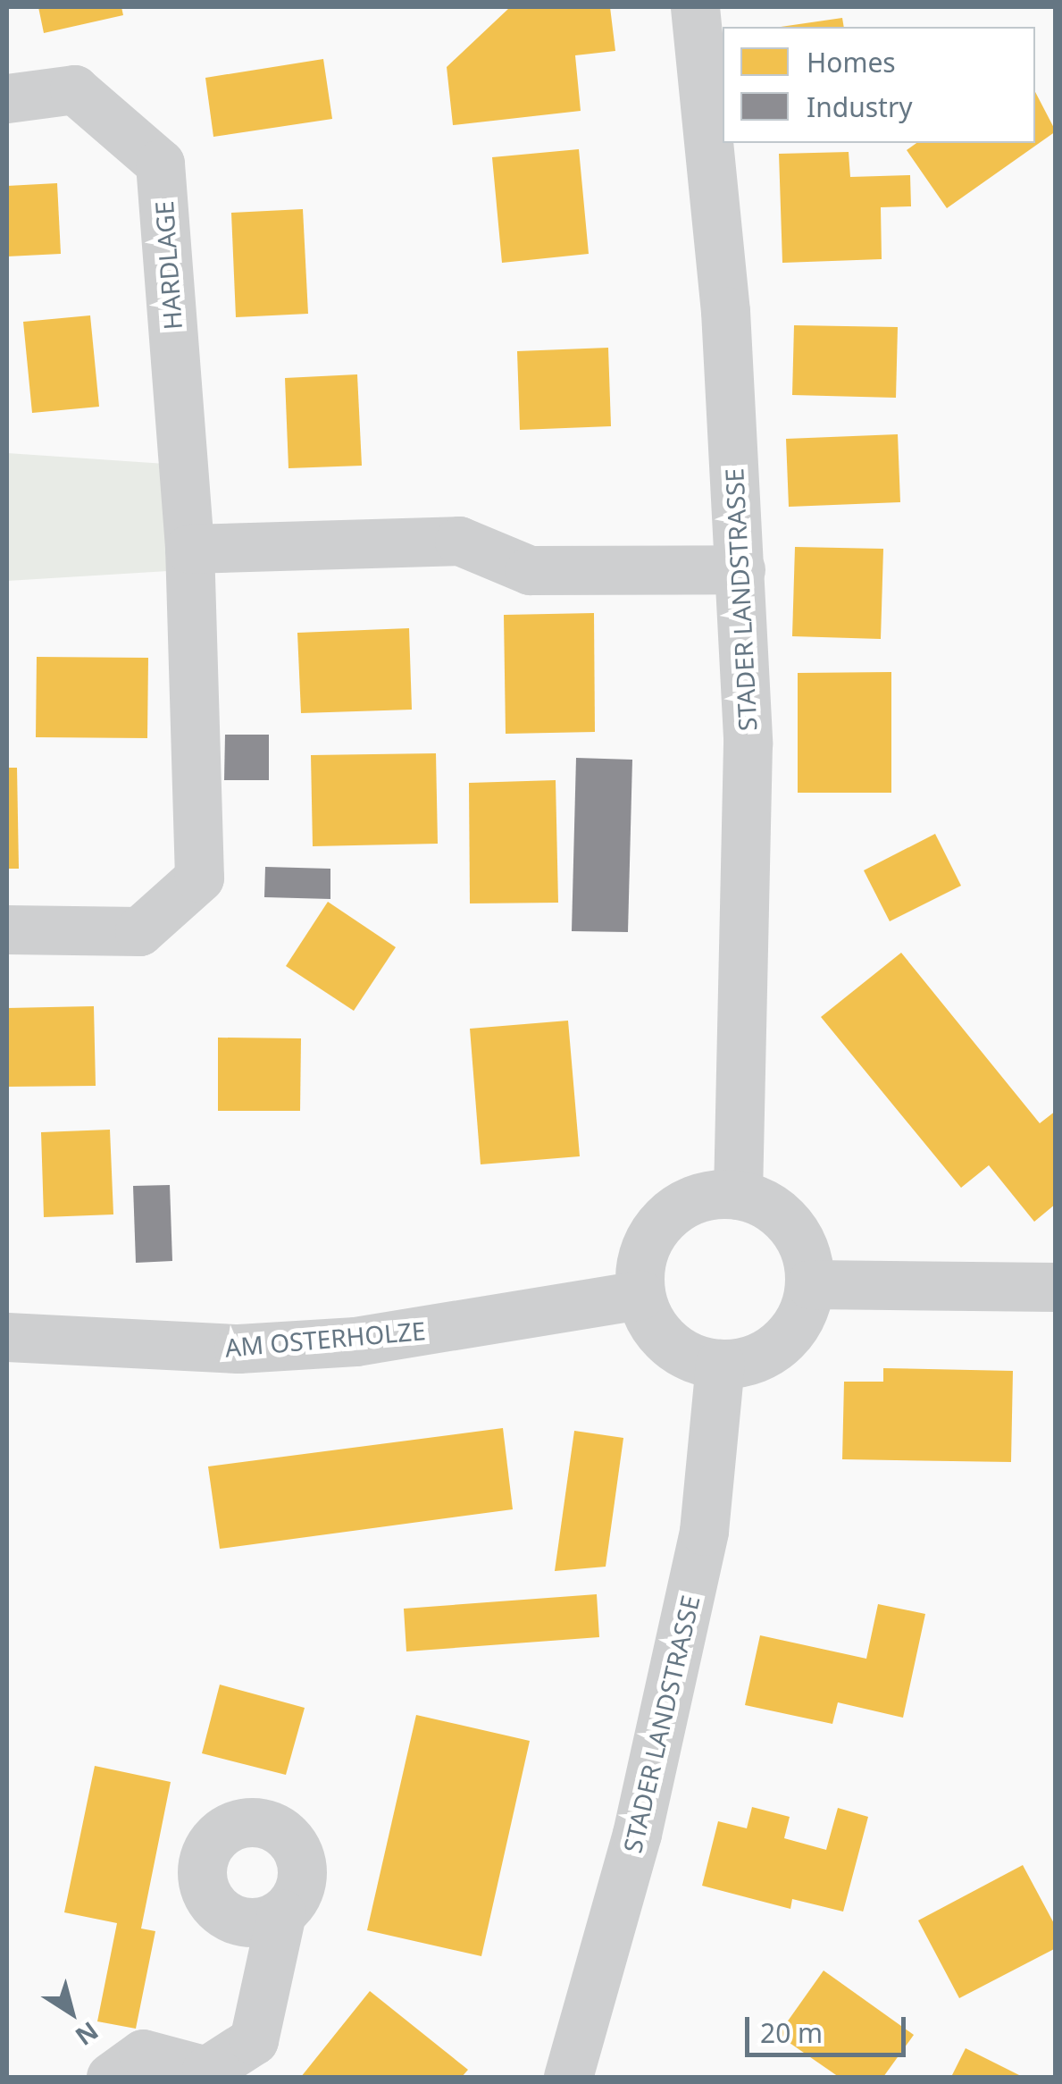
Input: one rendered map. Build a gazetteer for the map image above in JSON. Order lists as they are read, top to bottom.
{
  "streets": {
    "street": ["HARDLAGE", "STADER LANDSTRASSE", "AM OSTERHOLZE"]
  },
  "crossings": [
    ["STADER LANDSTRASSE", "AM OSTERHOLZE"]
  ],
  "legend": ["Homes", "Industry"],
  "scale_bar": "20 m",
  "north": "bottom right"
}
